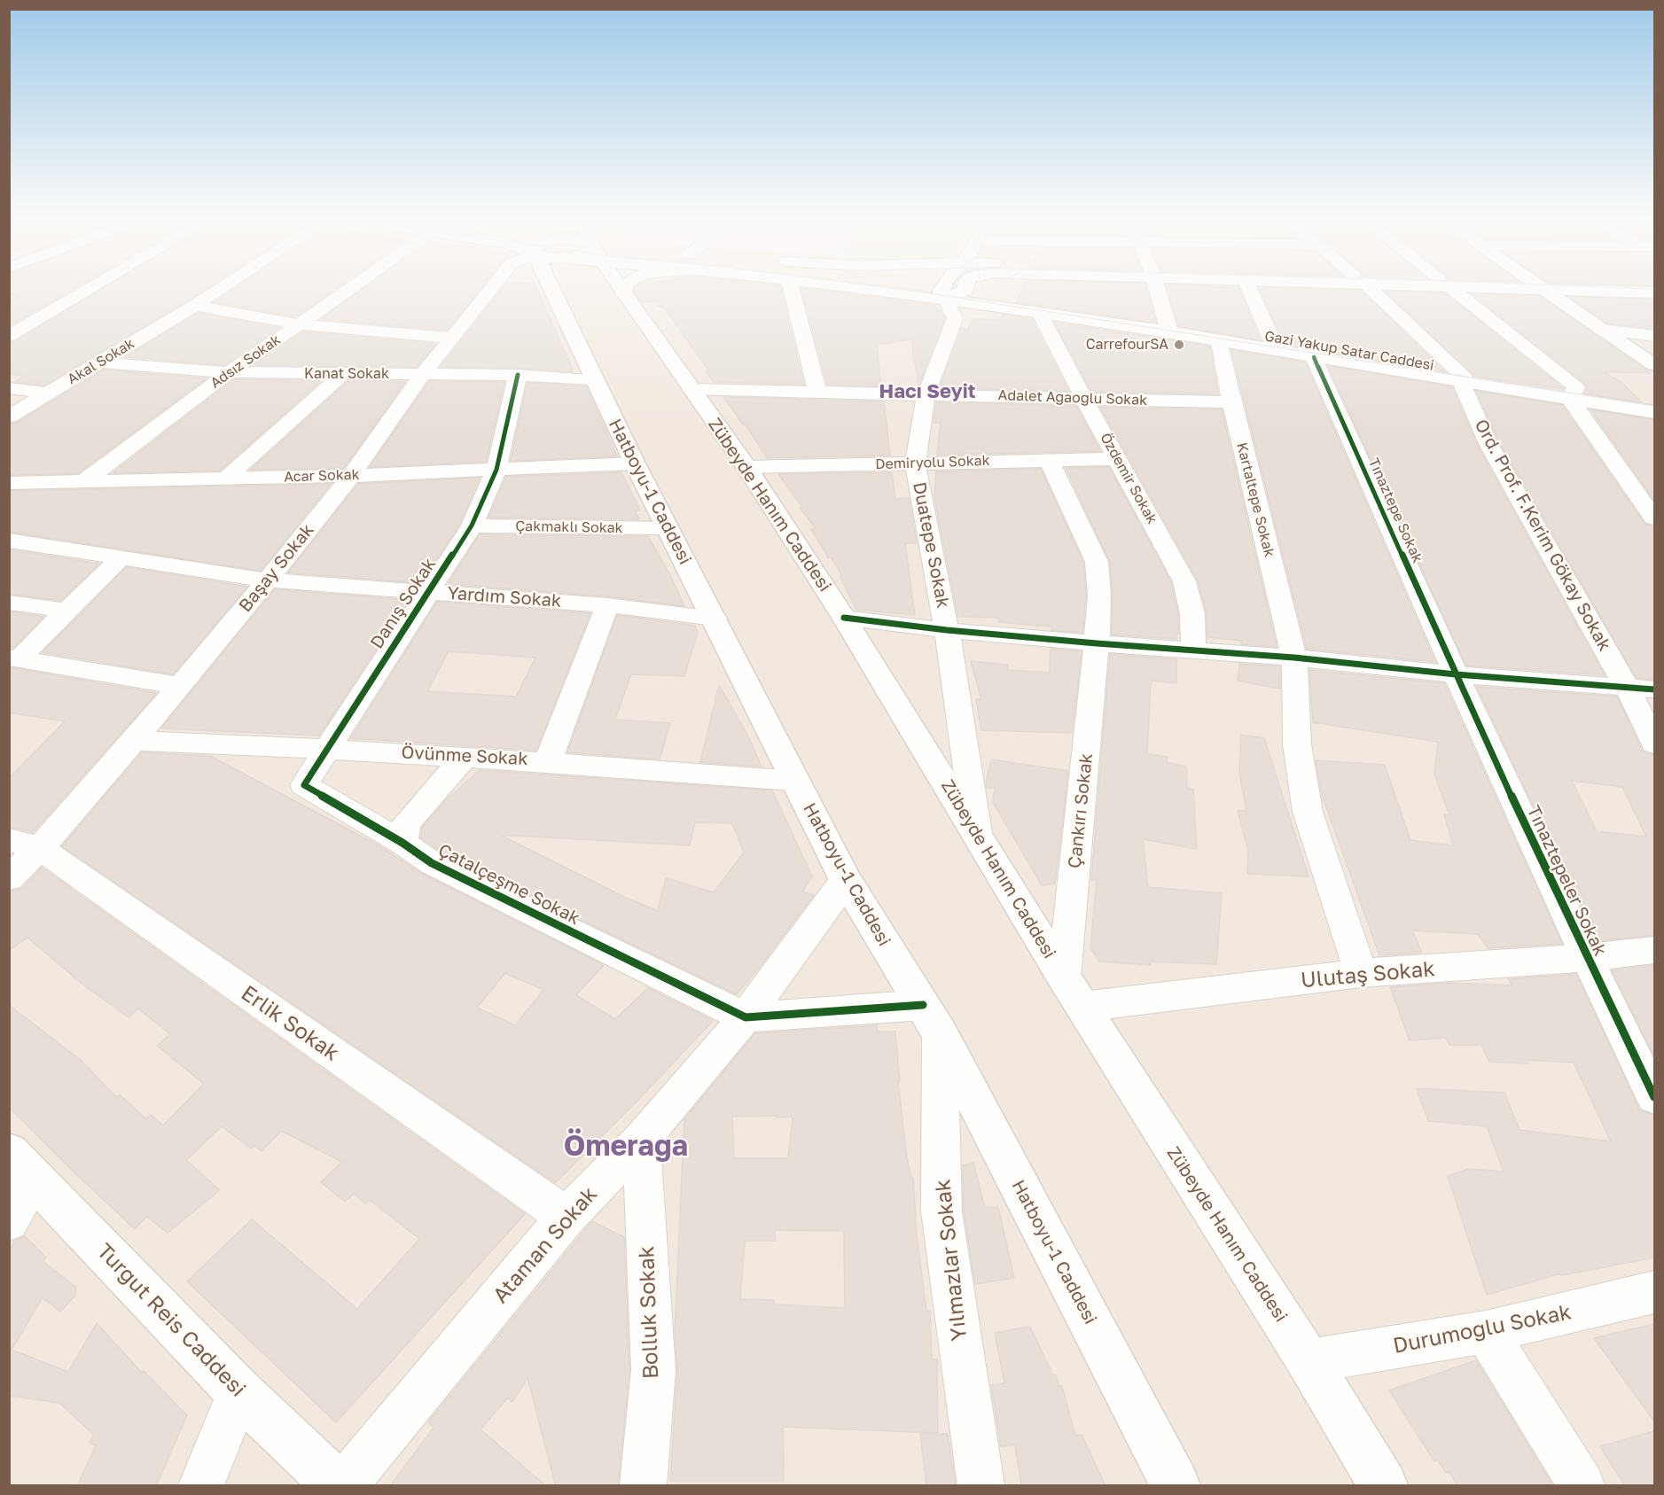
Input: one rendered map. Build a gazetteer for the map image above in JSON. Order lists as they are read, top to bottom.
{
  "streets": {
    "main road": [
      "Gazi Yakup Satar Caddesi",
      "Hatboyu-1 Caddesi",
      "Zübeyde Hanım Caddesi",
      "Turgut Reis Caddesi"
    ],
    "street": [
      "Akal Sokak",
      "Adsız Sokak",
      "Kanat Sokak",
      "Adalet Ağaoğlu Sokak",
      "Demiryolu Sokak",
      "Acar Sokak",
      "Özdemir Sokak",
      "Kartaltepe Sokak",
      "Tınaztepe Sokak",
      "Çakmaklı Sokak",
      "Ord. Prof. F.Kerim Gökay Sokak",
      "Duatepe Sokak",
      "Başay Sokak",
      "Yardım Sokak",
      "Danış Sokak",
      "Övünme Sokak",
      "Çankırı Sokak",
      "Tınaztepeler Sokak",
      "Çatalçeşme Sokak",
      "Ulutaş Sokak",
      "Erlik Sokak",
      "Ataman Sokak",
      "Yılmazlar Sokak",
      "Bolluk Sokak",
      "Durumoğlu Sokak"
    ]
  },
  "crossings": [
    ["Gazi Yakup Satar Caddesi", "Özdemir Sokak"],
    ["Gazi Yakup Satar Caddesi", "Kartaltepe Sokak"],
    ["Gazi Yakup Satar Caddesi", "Tınaztepe Sokak"],
    ["Gazi Yakup Satar Caddesi", "Ord. Prof. F.Kerim Gökay Sokak"],
    ["Gazi Yakup Satar Caddesi", "Duatepe Sokak"],
    ["Akal Sokak", "Kanat Sokak"],
    ["Adsız Sokak", "Kanat Sokak"],
    ["Adsız Sokak", "Acar Sokak"],
    ["Kanat Sokak", "Hatboyu-1 Caddesi"],
    ["Kanat Sokak", "Başay Sokak"],
    ["Kanat Sokak", "Danış Sokak"],
    ["Adalet Ağaoğlu Sokak", "Özdemir Sokak"],
    ["Adalet Ağaoğlu Sokak", "Kartaltepe Sokak"],
    ["Adalet Ağaoğlu Sokak", "Zübeyde Hanım Caddesi"],
    ["Adalet Ağaoğlu Sokak", "Duatepe Sokak"],
    ["Demiryolu Sokak", "Özdemir Sokak"],
    ["Demiryolu Sokak", "Zübeyde Hanım Caddesi"],
    ["Demiryolu Sokak", "Duatepe Sokak"],
    ["Demiryolu Sokak", "Çankırı Sokak"],
    ["Acar Sokak", "Hatboyu-1 Caddesi"],
    ["Acar Sokak", "Başay Sokak"],
    ["Acar Sokak", "Danış Sokak"],
    ["Hatboyu-1 Caddesi", "Çakmaklı Sokak"],
    ["Hatboyu-1 Caddesi", "Yardım Sokak"],
    ["Hatboyu-1 Caddesi", "Övünme Sokak"],
    ["Hatboyu-1 Caddesi", "Ataman Sokak"],
    ["Hatboyu-1 Caddesi", "Yılmazlar Sokak"],
    ["Kartaltepe Sokak", "Ulutaş Sokak"],
    ["Zübeyde Hanım Caddesi", "Duatepe Sokak"],
    ["Zübeyde Hanım Caddesi", "Çankırı Sokak"],
    ["Zübeyde Hanım Caddesi", "Ulutaş Sokak"],
    ["Zübeyde Hanım Caddesi", "Durumoğlu Sokak"],
    ["Tınaztepe Sokak", "Tınaztepeler Sokak"],
    ["Çakmaklı Sokak", "Danış Sokak"],
    ["Başay Sokak", "Yardım Sokak"],
    ["Başay Sokak", "Övünme Sokak"],
    ["Başay Sokak", "Erlik Sokak"],
    ["Yardım Sokak", "Danış Sokak"],
    ["Danış Sokak", "Övünme Sokak"],
    ["Danış Sokak", "Çatalçeşme Sokak"],
    ["Övünme Sokak", "Çatalçeşme Sokak"],
    ["Tınaztepeler Sokak", "Ulutaş Sokak"],
    ["Çatalçeşme Sokak", "Ataman Sokak"],
    ["Erlik Sokak", "Ataman Sokak"],
    ["Ataman Sokak", "Bolluk Sokak"]
  ],
  "districts": ["Hacı Seyit", "Ömerağa"],
  "places": ["CarrefourSA"]
}
